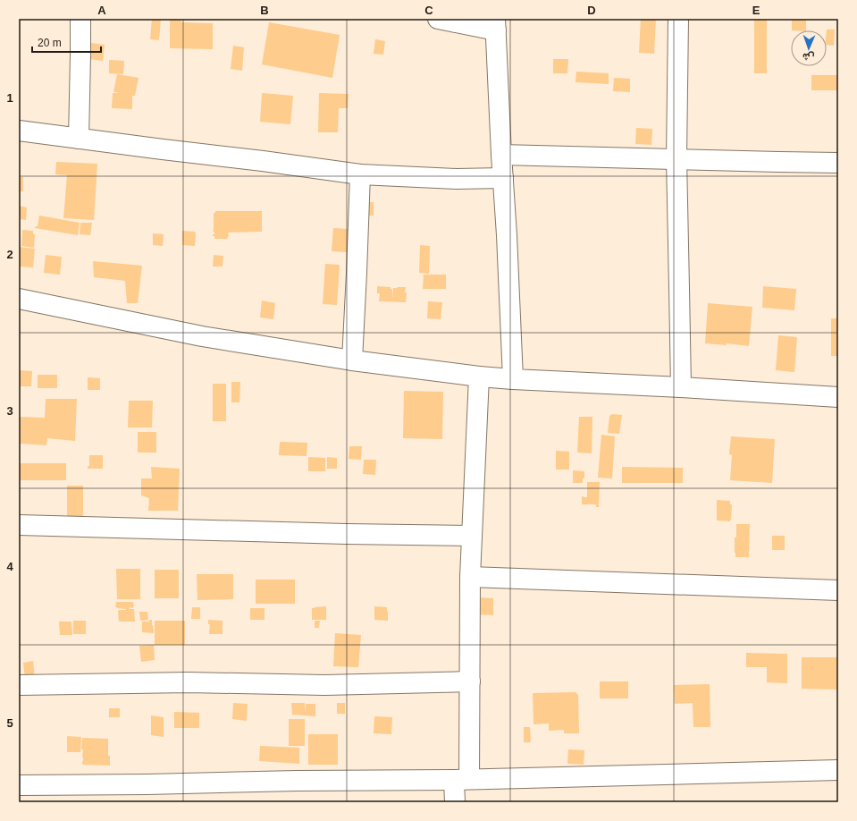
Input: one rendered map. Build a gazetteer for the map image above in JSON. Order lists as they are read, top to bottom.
{
  "scale_bar": "20 m",
  "north": "bottom",
  "grid": {
    "columns": [
      "A",
      "B",
      "C",
      "D",
      "E"
    ],
    "rows": [
      "1",
      "2",
      "3",
      "4",
      "5"
    ]
  }
}
